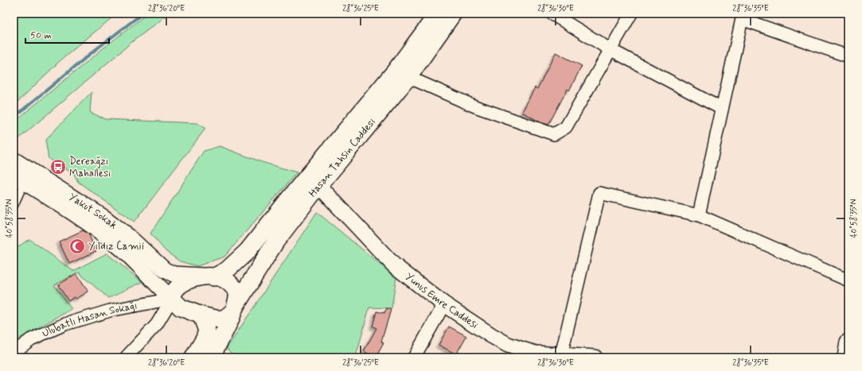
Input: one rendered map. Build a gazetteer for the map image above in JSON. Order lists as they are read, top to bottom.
{
  "streets": {
    "main road": ["Hasan Tahsin Caddesi"],
    "street": ["Yakut Sokak", "Yunus Emre Caddesi", "Ulubatlı Hasan Sokağı"]
  },
  "crossings": [
    ["Hasan Tahsin Caddesi", "Yakut Sokak"],
    ["Hasan Tahsin Caddesi", "Yunus Emre Caddesi"],
    ["Hasan Tahsin Caddesi", "Ulubatlı Hasan Sokağı"],
    ["Yakut Sokak", "Ulubatlı Hasan Sokağı"]
  ],
  "places": {
    "bus stop": ["Dereağzı Mahallesi"],
    "mosque": ["Yıldız Camii"]
  },
  "scale_bar": "50 m",
  "coordinates": [
    "28°36'20\"E",
    "28°36'25\"E",
    "28°36'30\"E",
    "28°36'35\"E",
    "40°58'35\"N"
  ]
}
